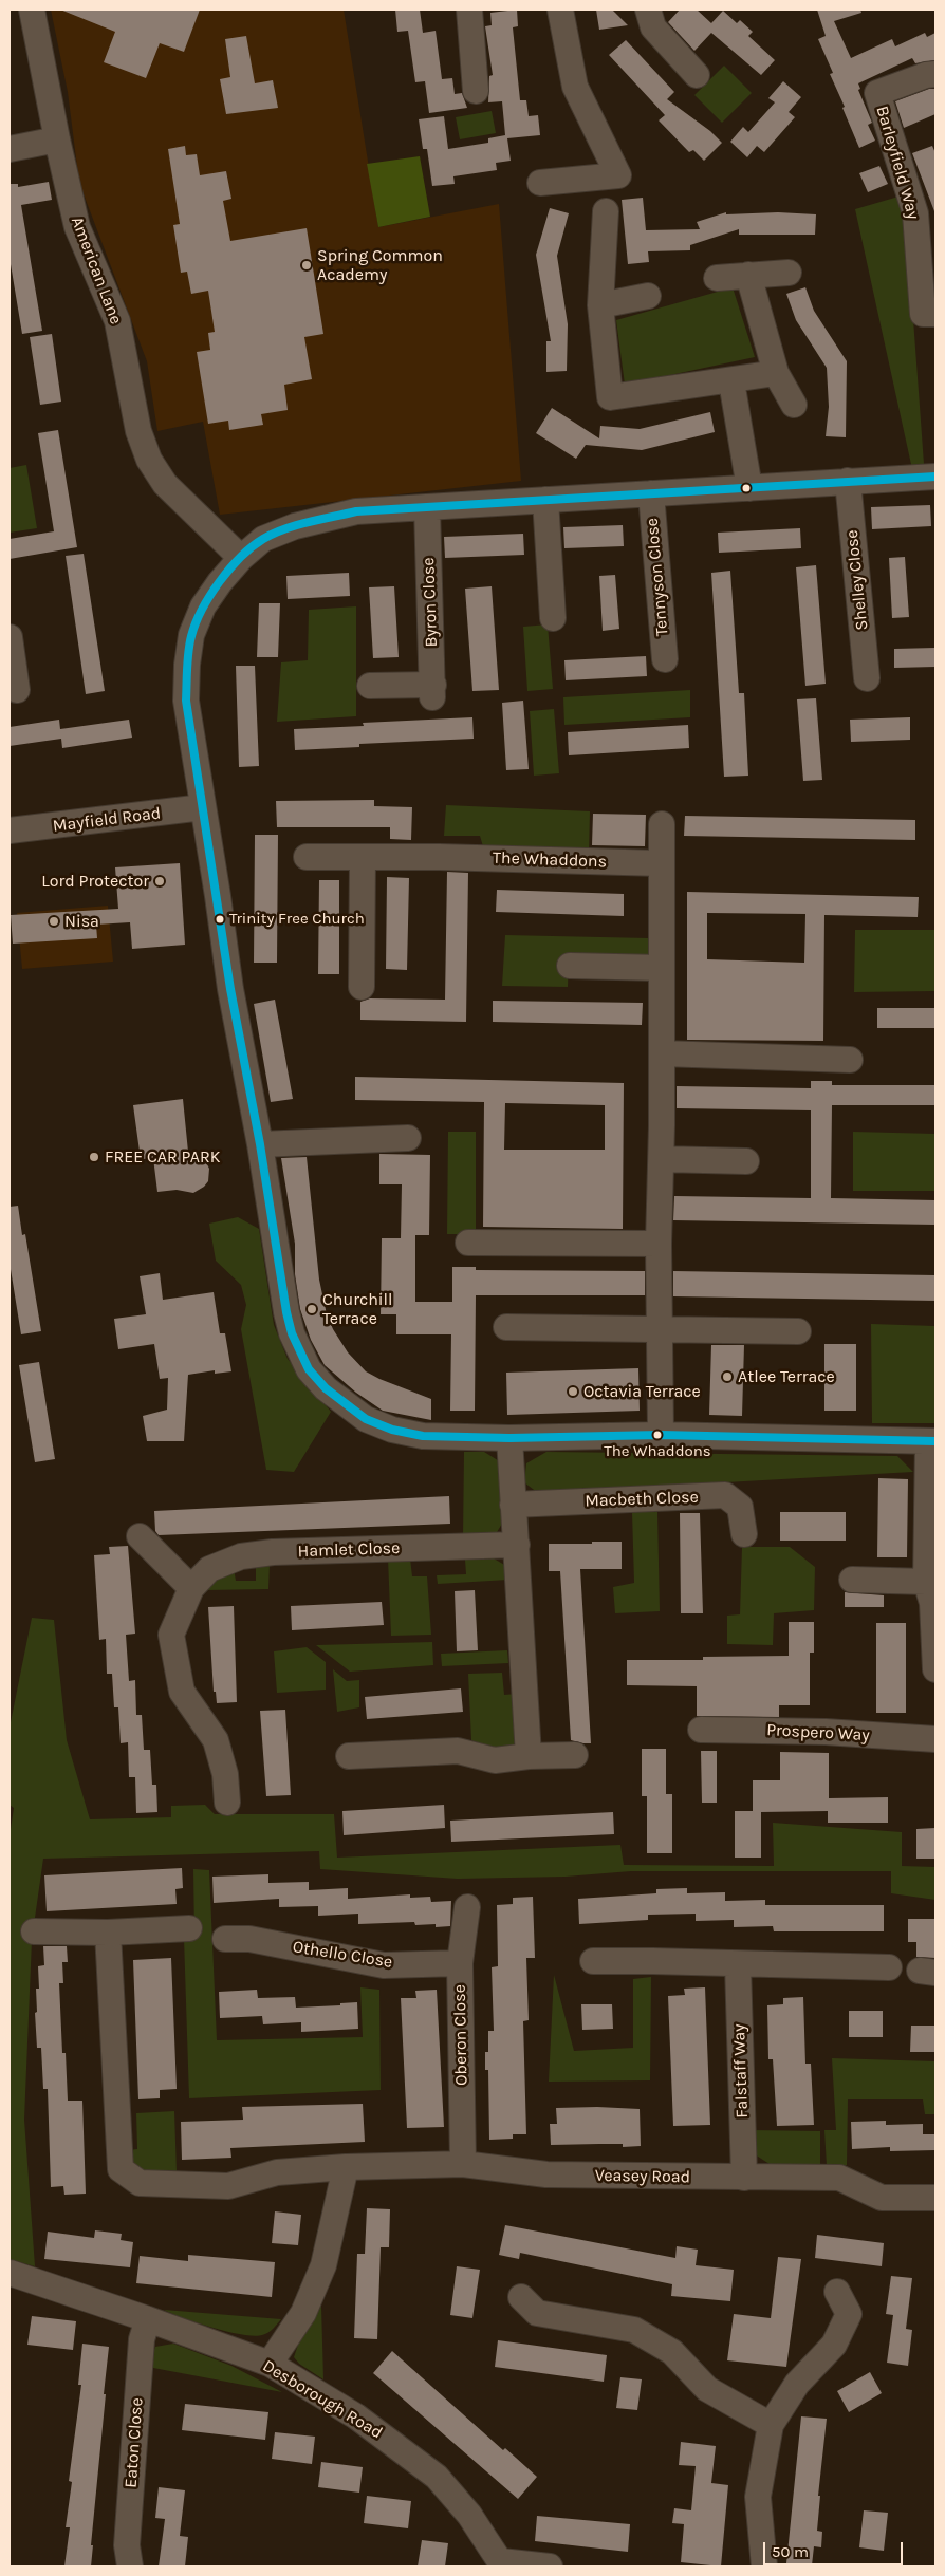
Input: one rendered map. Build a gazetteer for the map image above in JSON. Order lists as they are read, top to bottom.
{
  "streets": {
    "street": [
      "Barleyfield Way",
      "American Lane",
      "Tennyson Close",
      "Shelley Close",
      "Byron Close",
      "Mayfield Road",
      "The Whaddons",
      "Macbeth Close",
      "Hamlet Close",
      "Prospero Way",
      "Othello Close",
      "Oberon Close",
      "Falstaff Way",
      "Veasey Road",
      "Desborough Road",
      "Eaton Close"
    ]
  },
  "crossings": [
    ["Othello Close", "Oberon Close"],
    ["Oberon Close", "Veasey Road"],
    ["Falstaff Way", "Veasey Road"],
    ["Desborough Road", "Eaton Close"]
  ],
  "places": [
    "Spring Common Academy",
    "Lord Protector",
    "Trinity Free Church",
    "Nisa",
    "FREE CAR PARK",
    "Churchill Terrace",
    "Atlee Terrace",
    "Octavia Terrace",
    "The Whaddons"
  ],
  "scale_bar": "50 m"
}
